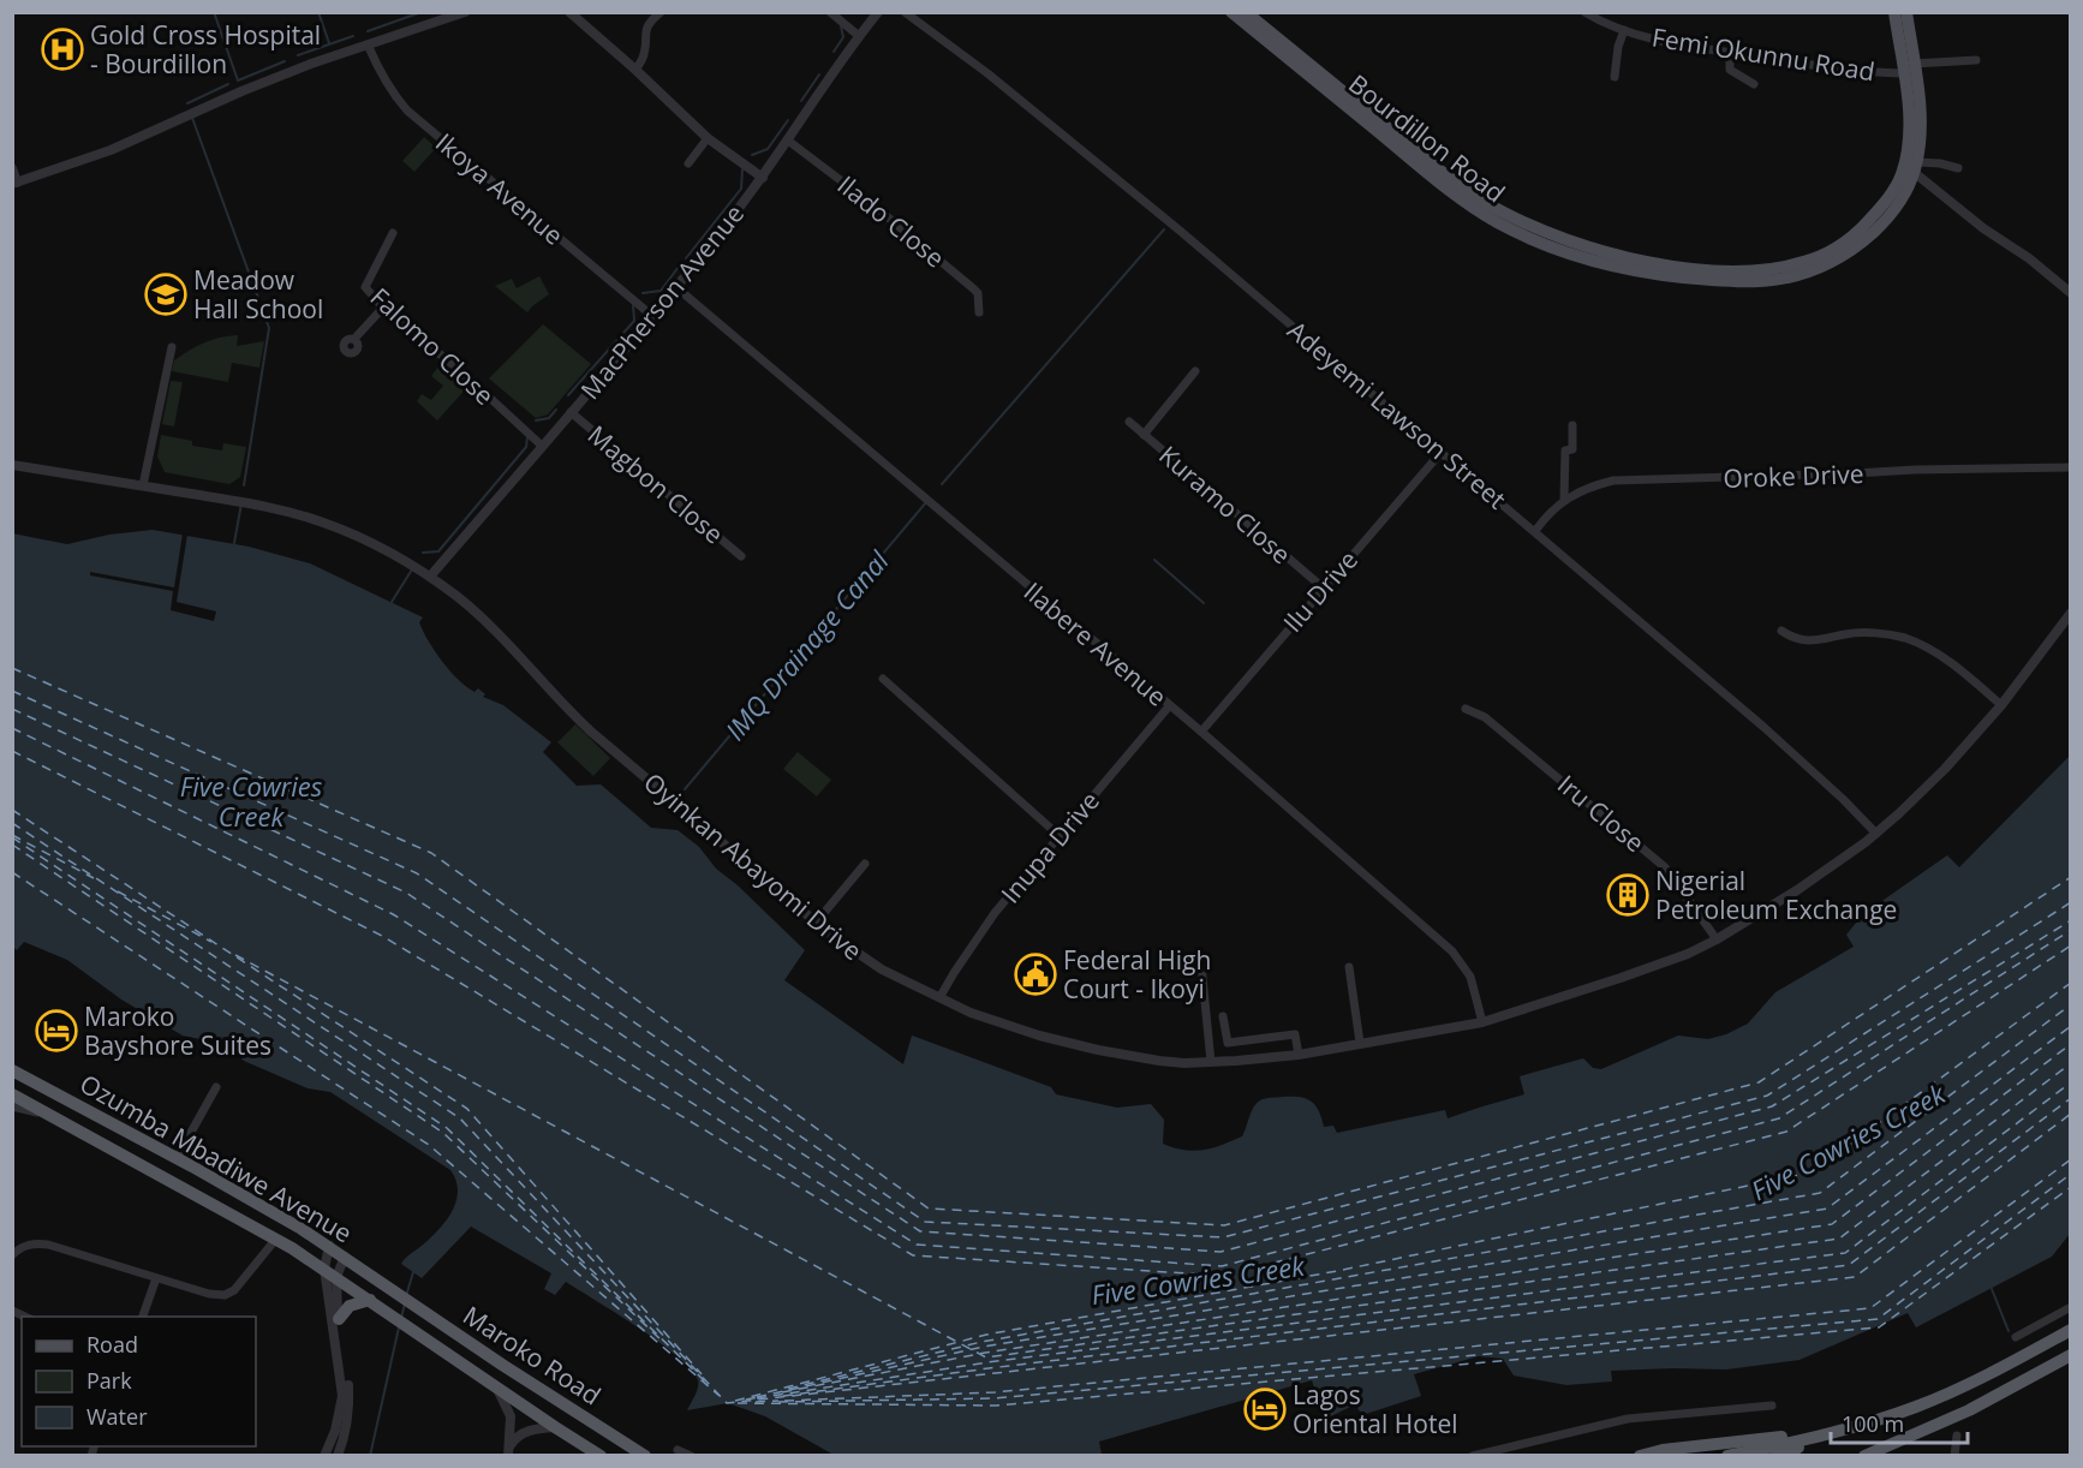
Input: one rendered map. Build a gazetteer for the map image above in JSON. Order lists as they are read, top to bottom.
{
  "streets": {
    "highway": ["Ozumba Mbadiwe Avenue", "Maroko Road"],
    "main road": ["Bourdillon Road"],
    "street": [
      "Femi Okunnu Road",
      "Ikoya Avenue",
      "Ilado Close",
      "MacPherson Avenue",
      "Falomo Close",
      "Adeyemi Lawson Street",
      "Oroke Drive",
      "Magbon Close",
      "Kuramo Close",
      "Ilu Drive",
      "Ilabere Avenue",
      "Iru Close",
      "Inupa Drive",
      "Oyinkan Abayomi Drive"
    ]
  },
  "crossings": [
    ["Ikoya Avenue", "MacPherson Avenue"],
    ["Ilado Close", "MacPherson Avenue"],
    ["MacPherson Avenue", "Falomo Close"],
    ["MacPherson Avenue", "Magbon Close"],
    ["MacPherson Avenue", "Ilabere Avenue"],
    ["MacPherson Avenue", "Oyinkan Abayomi Drive"],
    ["Adeyemi Lawson Street", "Oroke Drive"],
    ["Adeyemi Lawson Street", "Ilu Drive"],
    ["Adeyemi Lawson Street", "Oyinkan Abayomi Drive"],
    ["Kuramo Close", "Ilu Drive"],
    ["Ilu Drive", "Ilabere Avenue"],
    ["Ilabere Avenue", "Inupa Drive"],
    ["Ilabere Avenue", "Oyinkan Abayomi Drive"],
    ["Iru Close", "Oyinkan Abayomi Drive"],
    ["Inupa Drive", "Oyinkan Abayomi Drive"],
    ["Ozumba Mbadiwe Avenue", "Maroko Road"]
  ],
  "water": ["IMQ Drainage Canal", "Five Cowries Creek"],
  "places": {
    "hospital": ["Gold Cross Hospital - Bourdillon"],
    "school or university": ["Meadow Hall School"],
    "building": ["Nigerial Petroleum Exchange"],
    "public building": ["Federal High Court - Ikoyi"],
    "hotel": ["Maroko Bayshore Suites", "Lagos Oriental Hotel"]
  },
  "legend": ["Road", "Park", "Water"],
  "scale_bar": "100 m"
}
